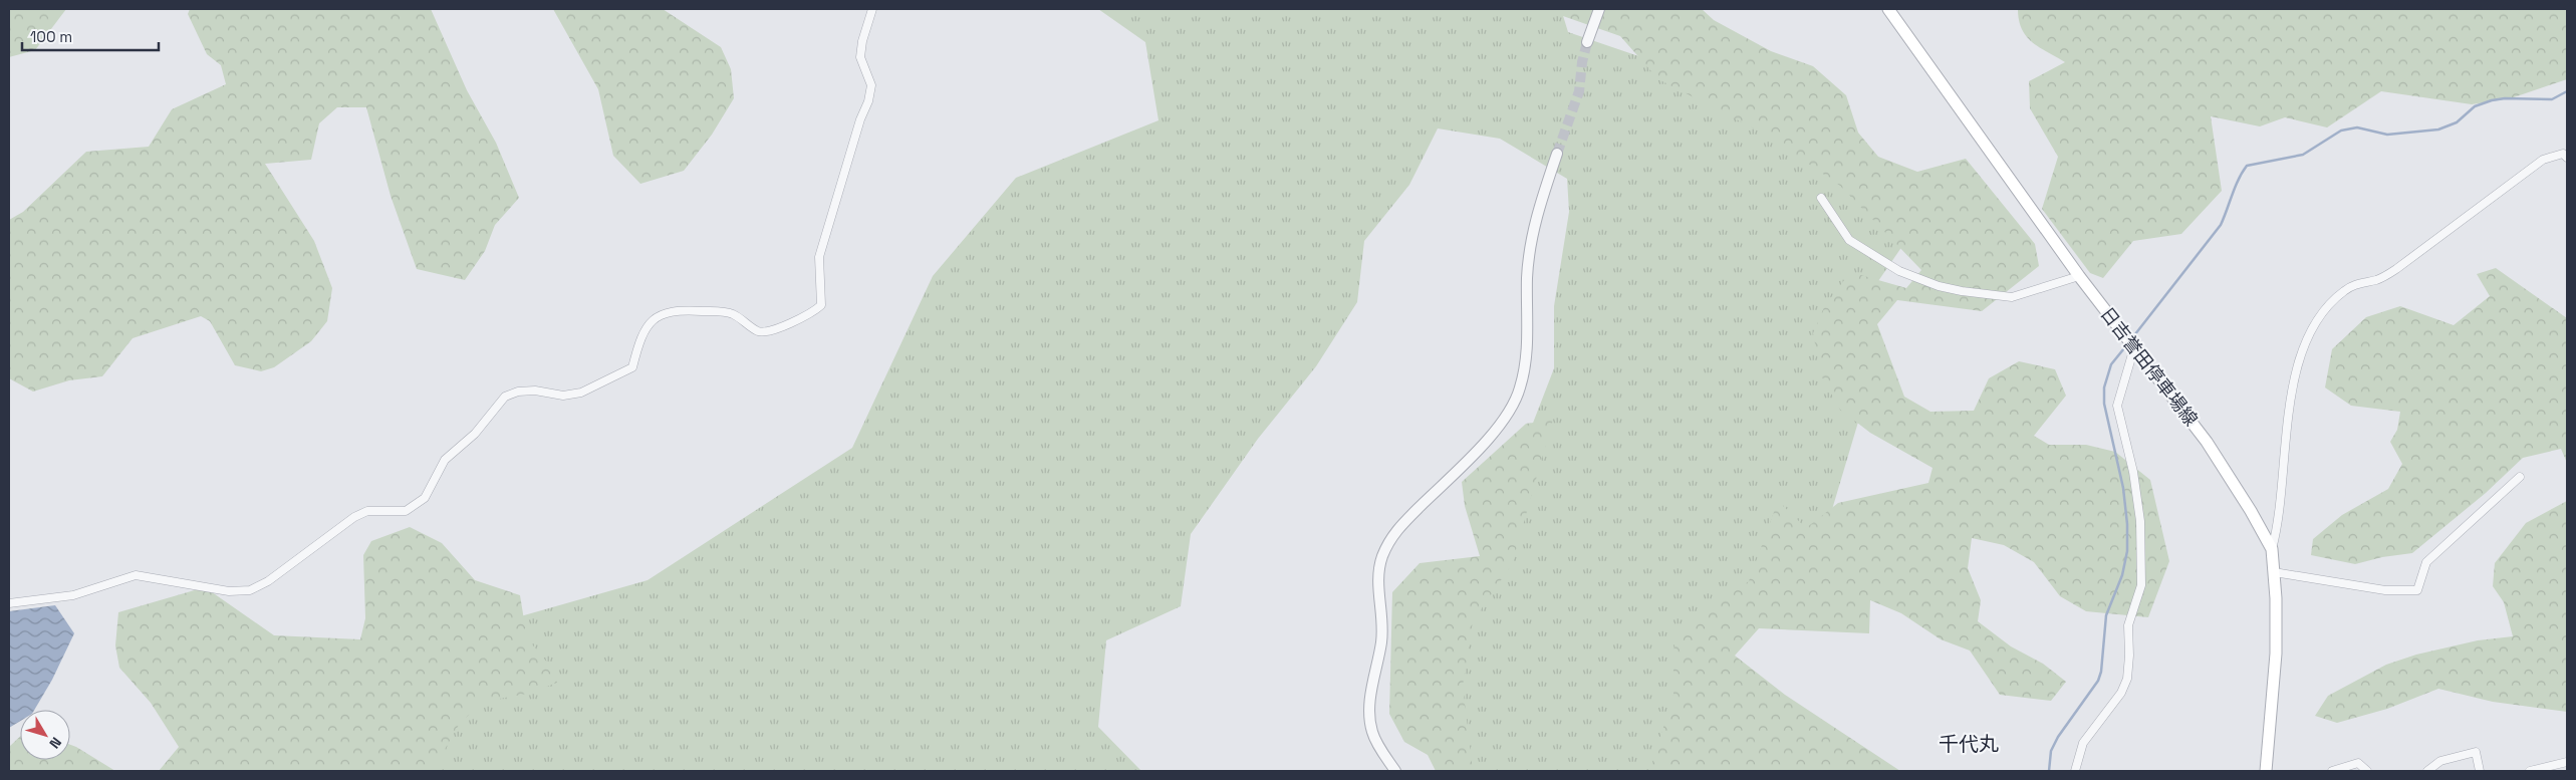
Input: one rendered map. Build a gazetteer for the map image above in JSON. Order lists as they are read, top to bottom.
{
  "streets": {
    "main road": ["日吉誉田停車場線"]
  },
  "districts": ["千代丸"],
  "scale_bar": "100 m",
  "north": "bottom right"
}
